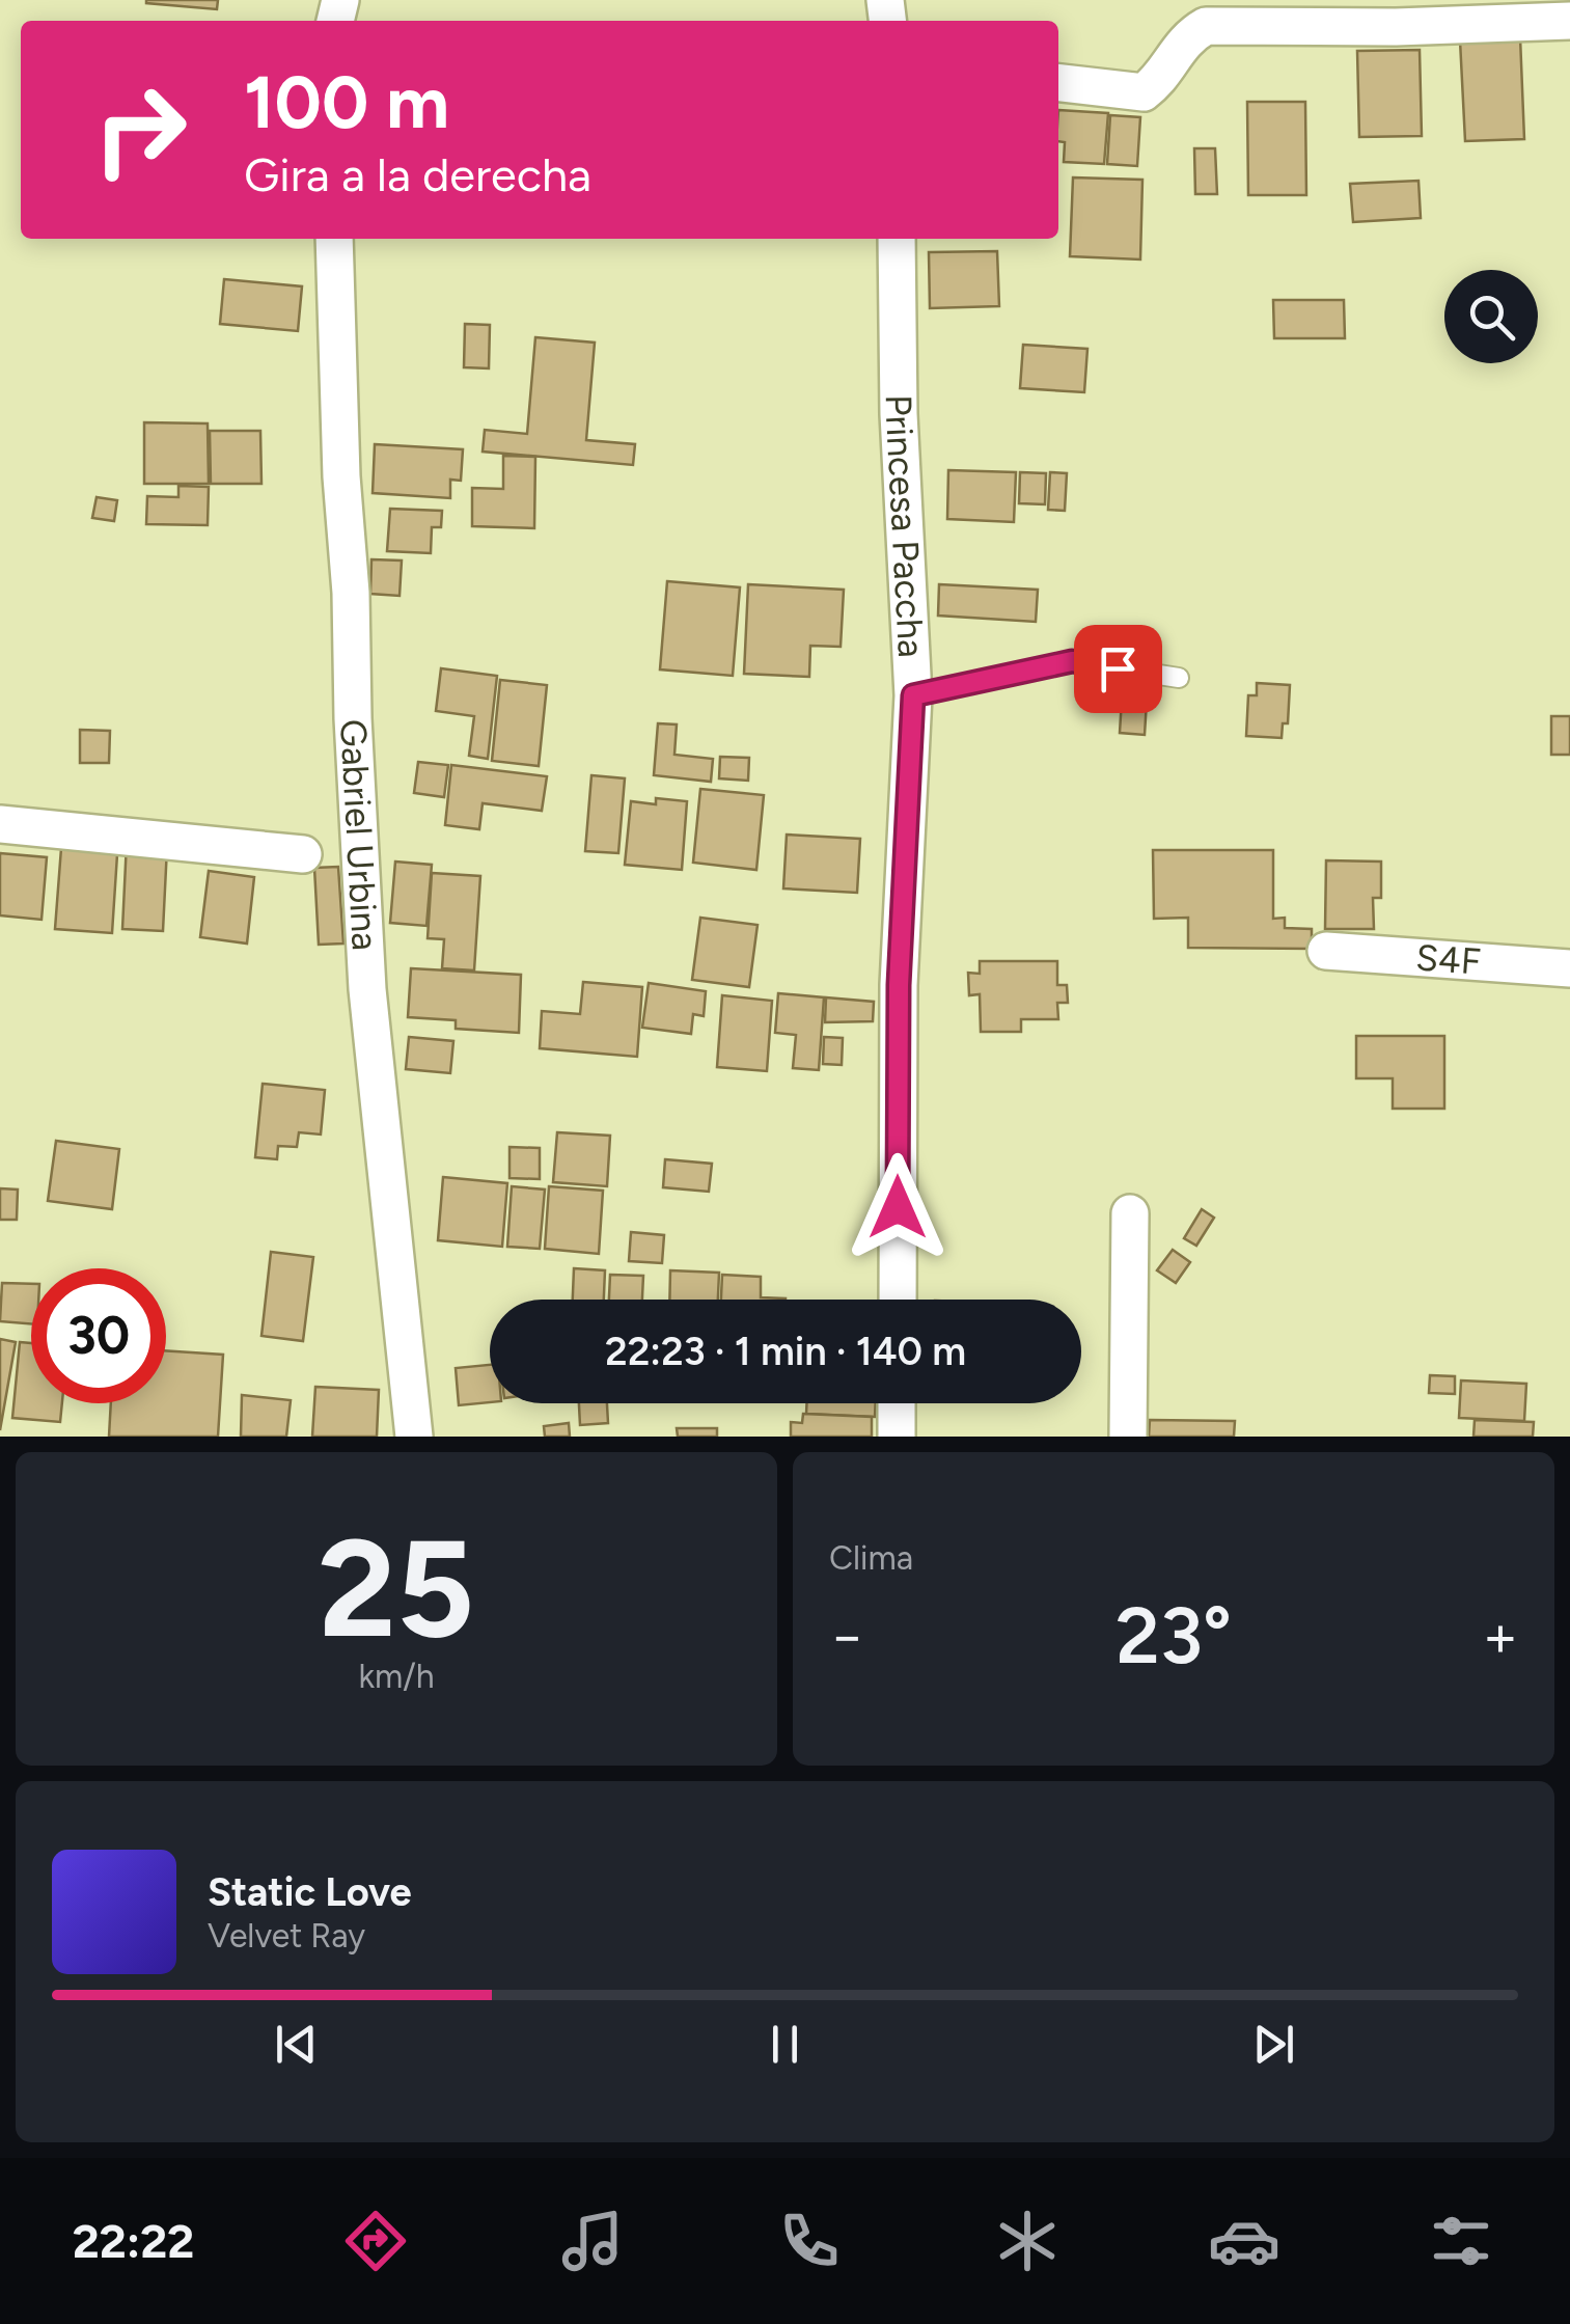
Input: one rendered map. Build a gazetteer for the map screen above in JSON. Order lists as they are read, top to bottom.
{
  "streets": {
    "street": ["Princesa Paccha", "Gabriel Urbina", "S4F"]
  },
  "page": {
    "turn": ["100 m", "Gira a la derecha"],
    "limit": "30",
    "trip": "22:23 · 1 min · 140 m",
    "tile": [
      ["25", "km/h"],
      "Clima"
    ],
    "heat": ["−", "23°", "+"],
    "song": ["Static Love", "Velvet Ray"],
    "tabs": "22:22"
  }
}
